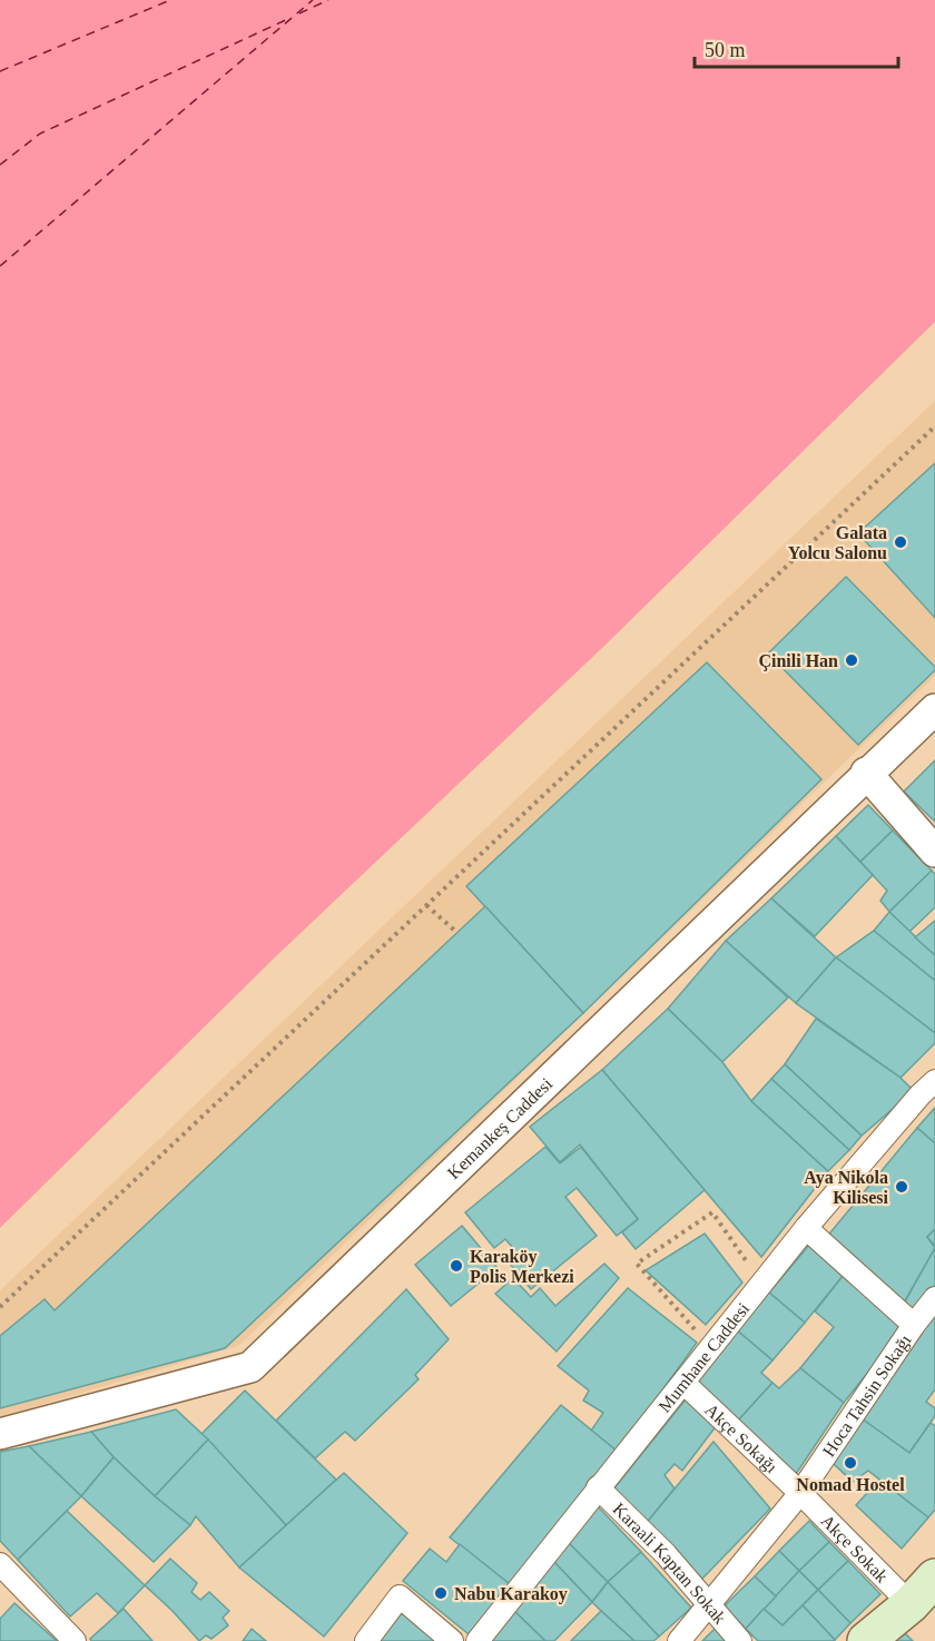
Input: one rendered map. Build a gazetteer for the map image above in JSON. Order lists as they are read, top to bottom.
{
  "streets": {
    "street": [
      "Kemankeş Caddesi",
      "Mumhane Caddesi",
      "Hoca Tahsin Sokağı",
      "Akçe Sokağı",
      "Akçe Sokak",
      "Karaali Kaptan Sokak"
    ]
  },
  "crossings": [
    ["Mumhane Caddesi", "Akçe Sokağı"],
    ["Mumhane Caddesi", "Karaali Kaptan Sokak"],
    ["Hoca Tahsin Sokağı", "Akçe Sokağı"],
    ["Hoca Tahsin Sokağı", "Akçe Sokak"],
    ["Hoca Tahsin Sokağı", "Karaali Kaptan Sokak"],
    ["Akçe Sokağı", "Akçe Sokak"]
  ],
  "places": [
    "Galata Yolcu Salonu",
    "Çinili Han",
    "Aya Nikola Kilisesi",
    "Karaköy Polis Merkezi",
    "Nomad Hostel",
    "Nabu Karakoy"
  ],
  "scale_bar": "50 m"
}
